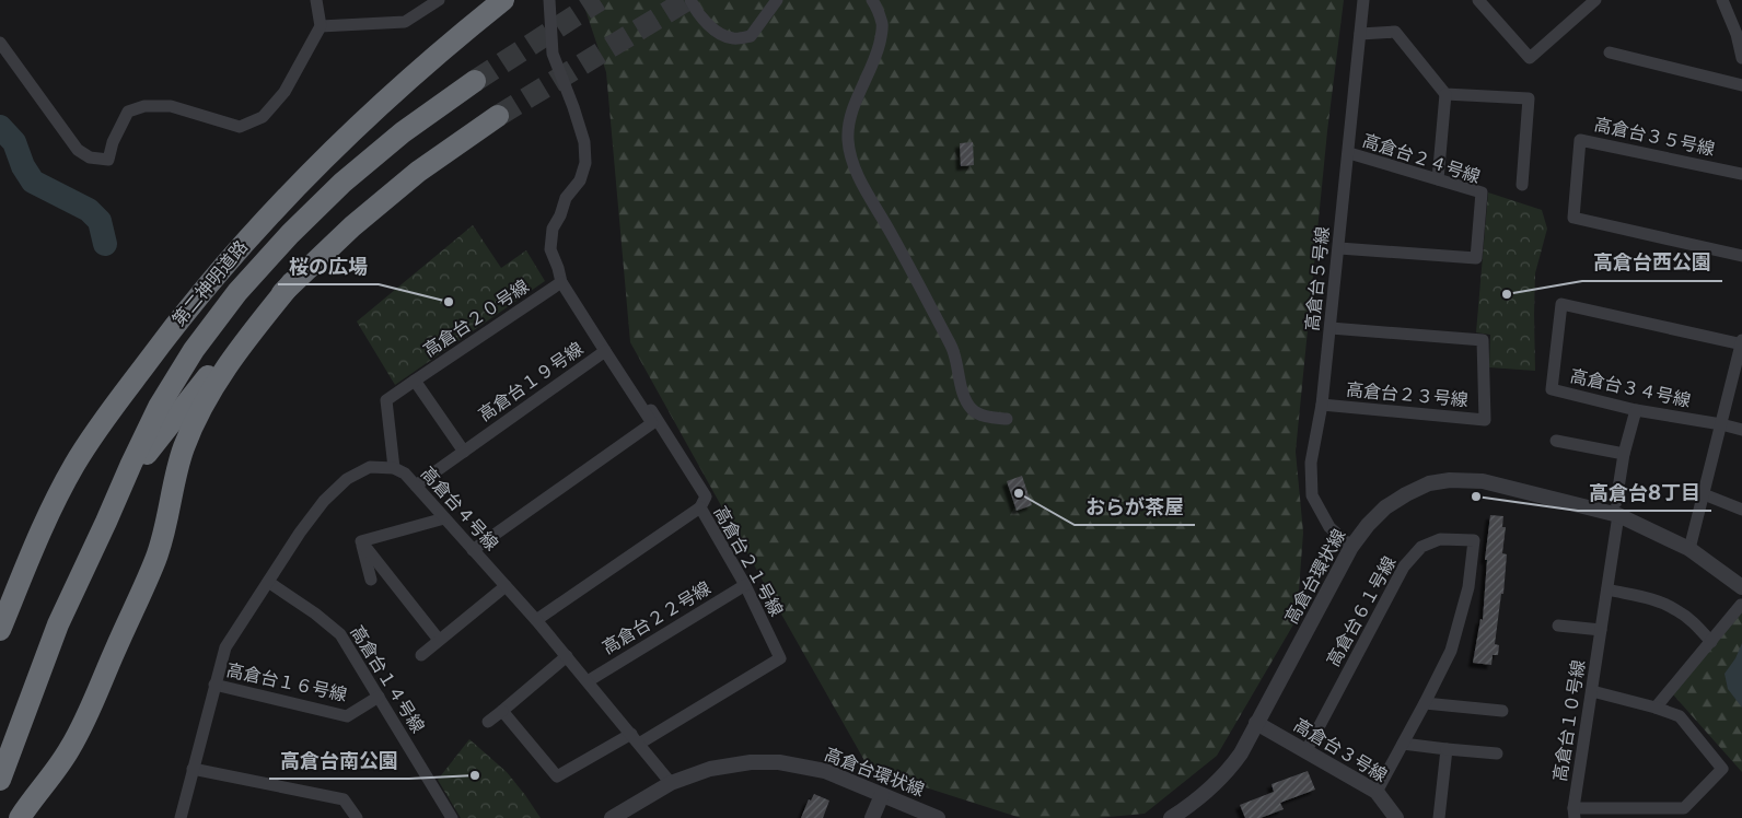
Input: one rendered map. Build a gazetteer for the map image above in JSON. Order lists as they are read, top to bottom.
{
  "streets": {
    "highway": ["第二神明道路"],
    "street": [
      "高倉台３５号線",
      "高倉台２４号線",
      "高倉台５号線",
      "高倉台２０号線",
      "高倉台１９号線",
      "高倉台３４号線",
      "高倉台２３号線",
      "高倉台４号線",
      "高倉台２１号線",
      "高倉台環状線",
      "高倉台６１号線",
      "高倉台２２号線",
      "高倉台１４号線",
      "高倉台１６号線",
      "高倉台１０号線",
      "高倉台３号線"
    ]
  },
  "crossings": [
    ["高倉台２４号線", "高倉台５号線"],
    ["高倉台５号線", "高倉台２３号線"],
    ["高倉台５号線", "高倉台環状線"],
    ["高倉台２０号線", "高倉台１９号線"],
    ["高倉台１９号線", "高倉台４号線"],
    ["高倉台３４号線", "高倉台１０号線"],
    ["高倉台４号線", "高倉台２１号線"],
    ["高倉台４号線", "高倉台環状線"],
    ["高倉台４号線", "高倉台２２号線"],
    ["高倉台４号線", "高倉台１４号線"],
    ["高倉台４号線", "高倉台１６号線"],
    ["高倉台２１号線", "高倉台２２号線"],
    ["高倉台環状線", "高倉台１０号線"],
    ["高倉台環状線", "高倉台３号線"],
    ["高倉台６１号線", "高倉台３号線"],
    ["高倉台１４号線", "高倉台１６号線"]
  ],
  "places": [
    "高倉台西公園",
    "桜の広場",
    "おらが茶屋",
    "高倉台8丁目",
    "高倉台南公園"
  ]
}
